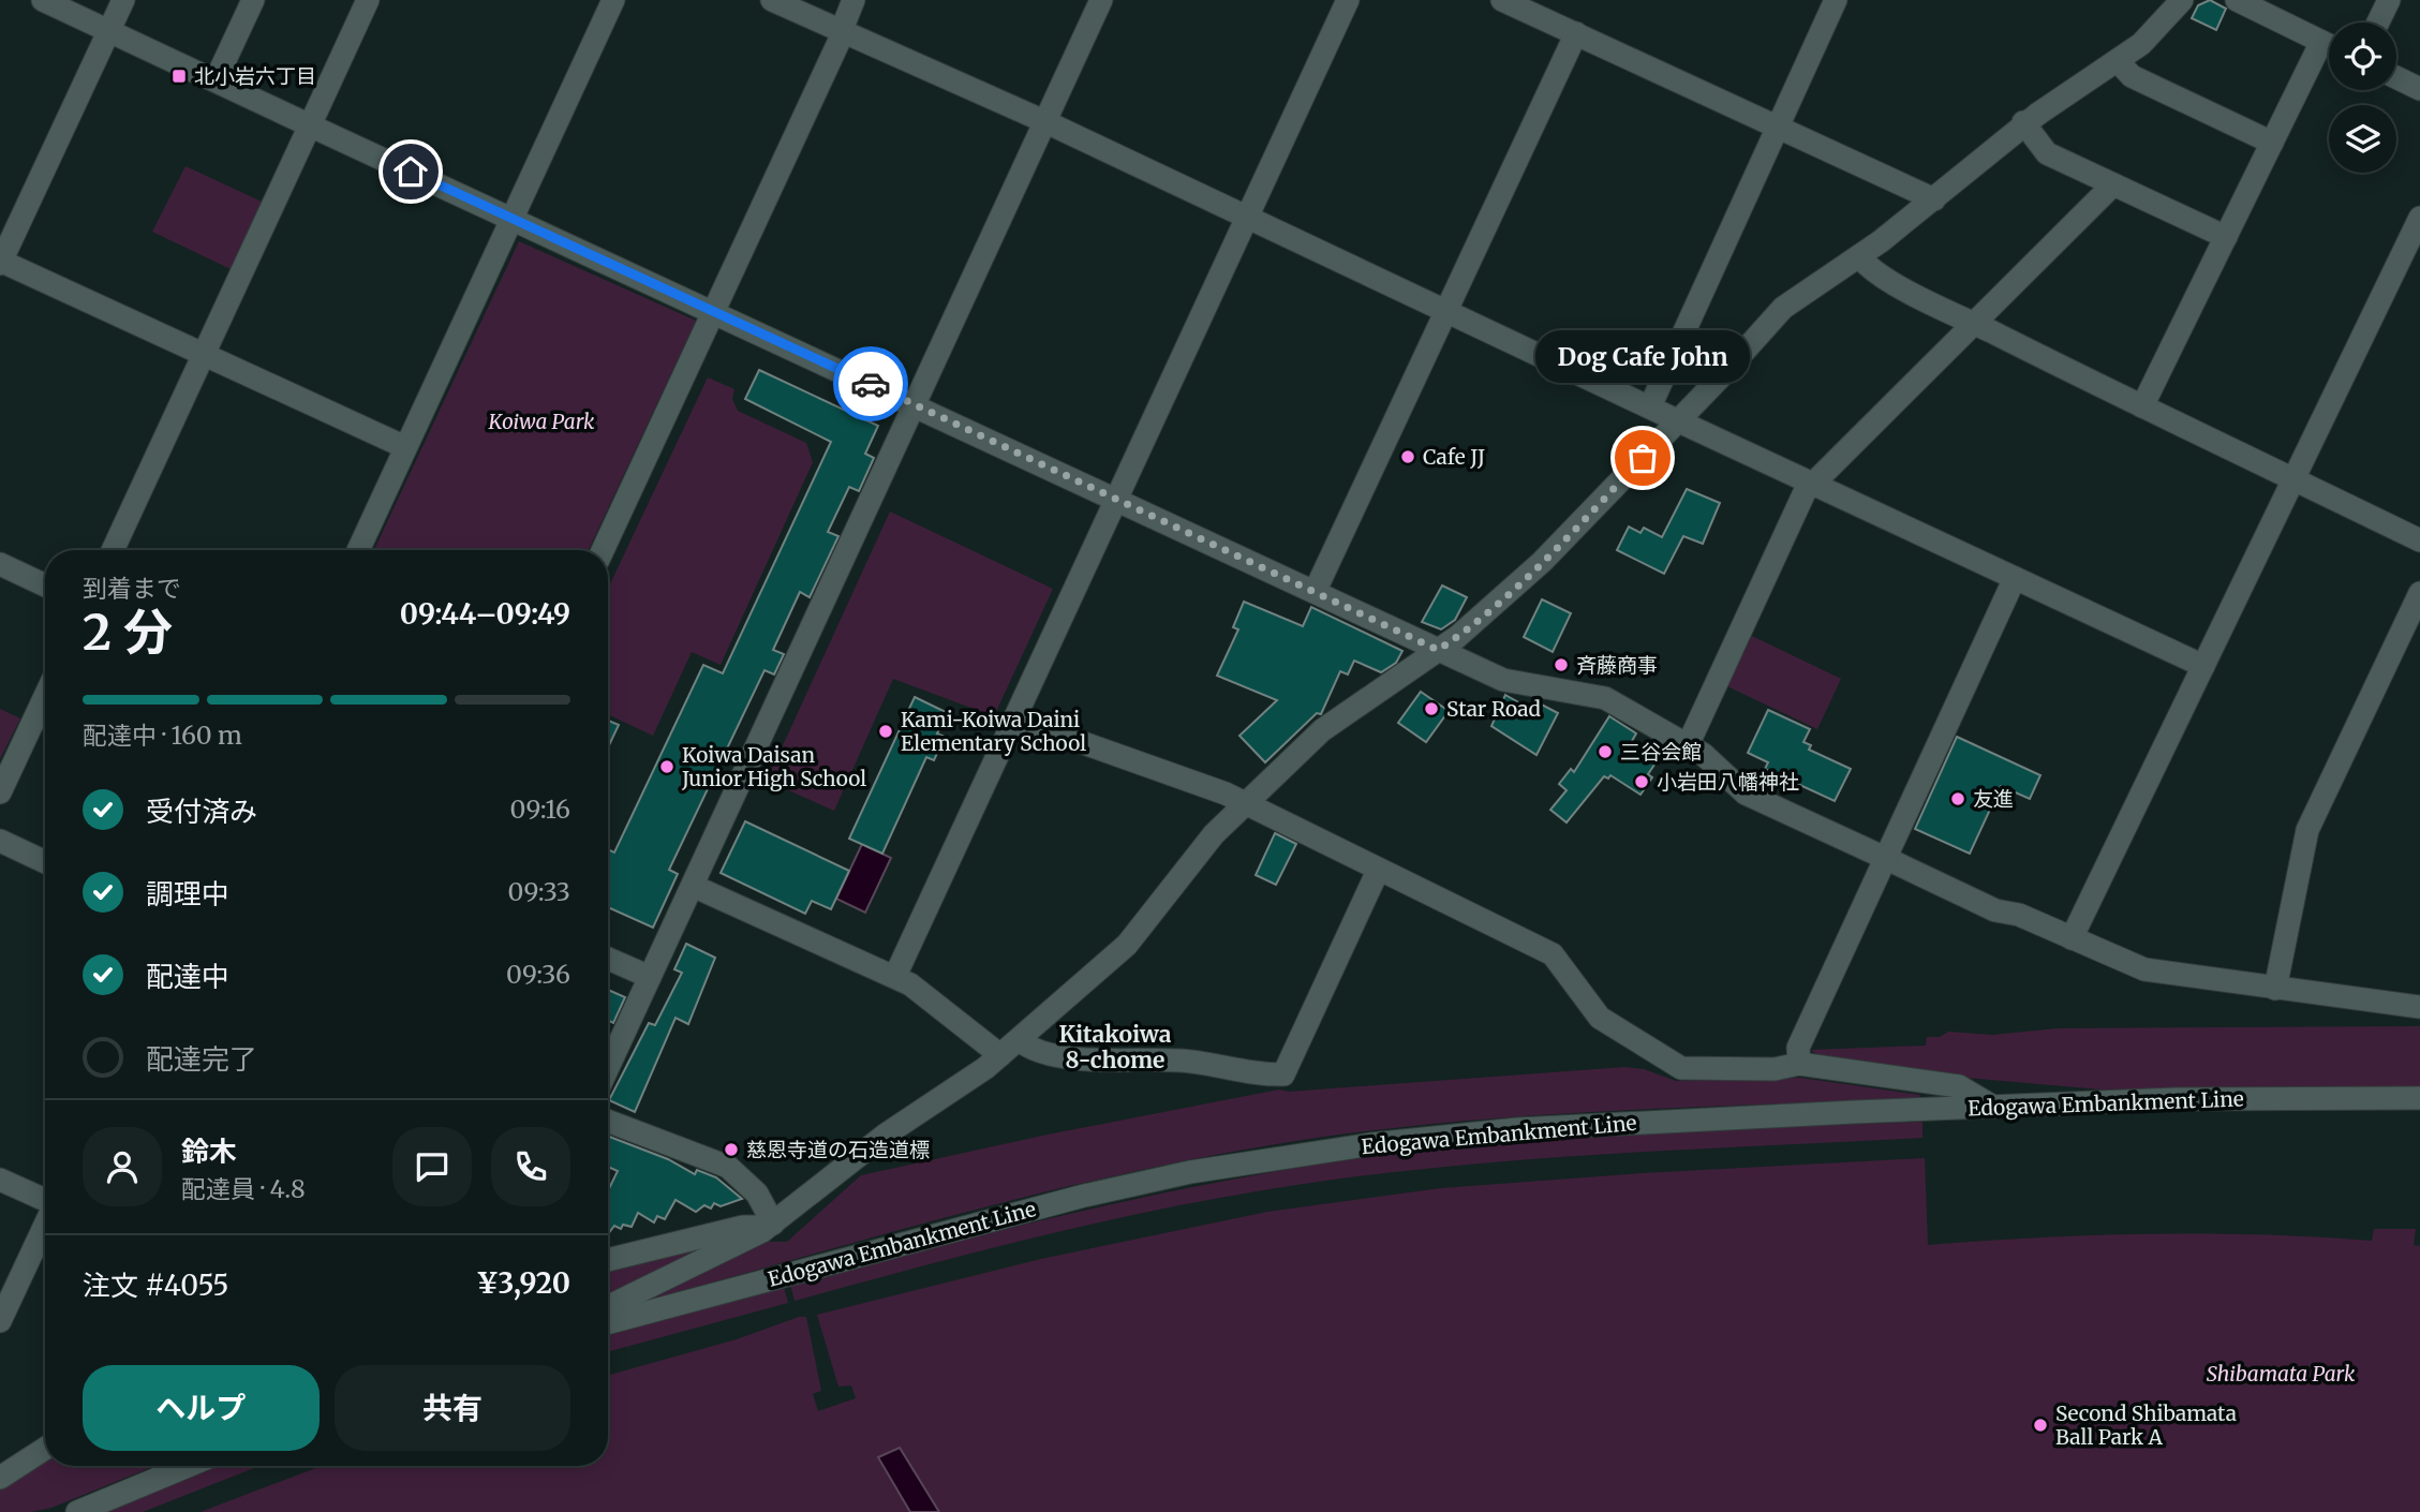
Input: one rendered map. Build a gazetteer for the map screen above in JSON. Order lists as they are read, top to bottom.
{
  "streets": {
    "street": ["Edogawa Embankment Line"]
  },
  "districts": ["Kitakoiwa 8-chome"],
  "parks": ["Koiwa Park", "Shibamata Park"],
  "places": {
    "transit": ["北小岩六丁目"],
    "other": [
      "Cafe JJ",
      "Dog Cafe John",
      "斉藤商事",
      "Star Road",
      "Kami-Koiwa Daini Elementary School",
      "三谷会館",
      "Koiwa Daisan Junior High School",
      "小岩田八幡神社",
      "友進",
      "慈恩寺道の石造道標",
      "Second Shibamata Ball Park A"
    ]
  },
  "page": {
    "bubble": "Dog Cafe John",
    "heading": ["2 分", "到着まで", "09:44–09:49"],
    "panel": [
      "鈴木",
      "配達員 · 4.8",
      "注文 #4055",
      "¥3,920"
    ],
    "bar": "配達中 · 160 m",
    "list": [
      ["受付済み", "09:16"],
      ["調理中", "09:33"],
      ["配達中", "09:36"],
      "配達完了"
    ],
    "buttons": ["ヘルプ", "共有"]
  }
}
